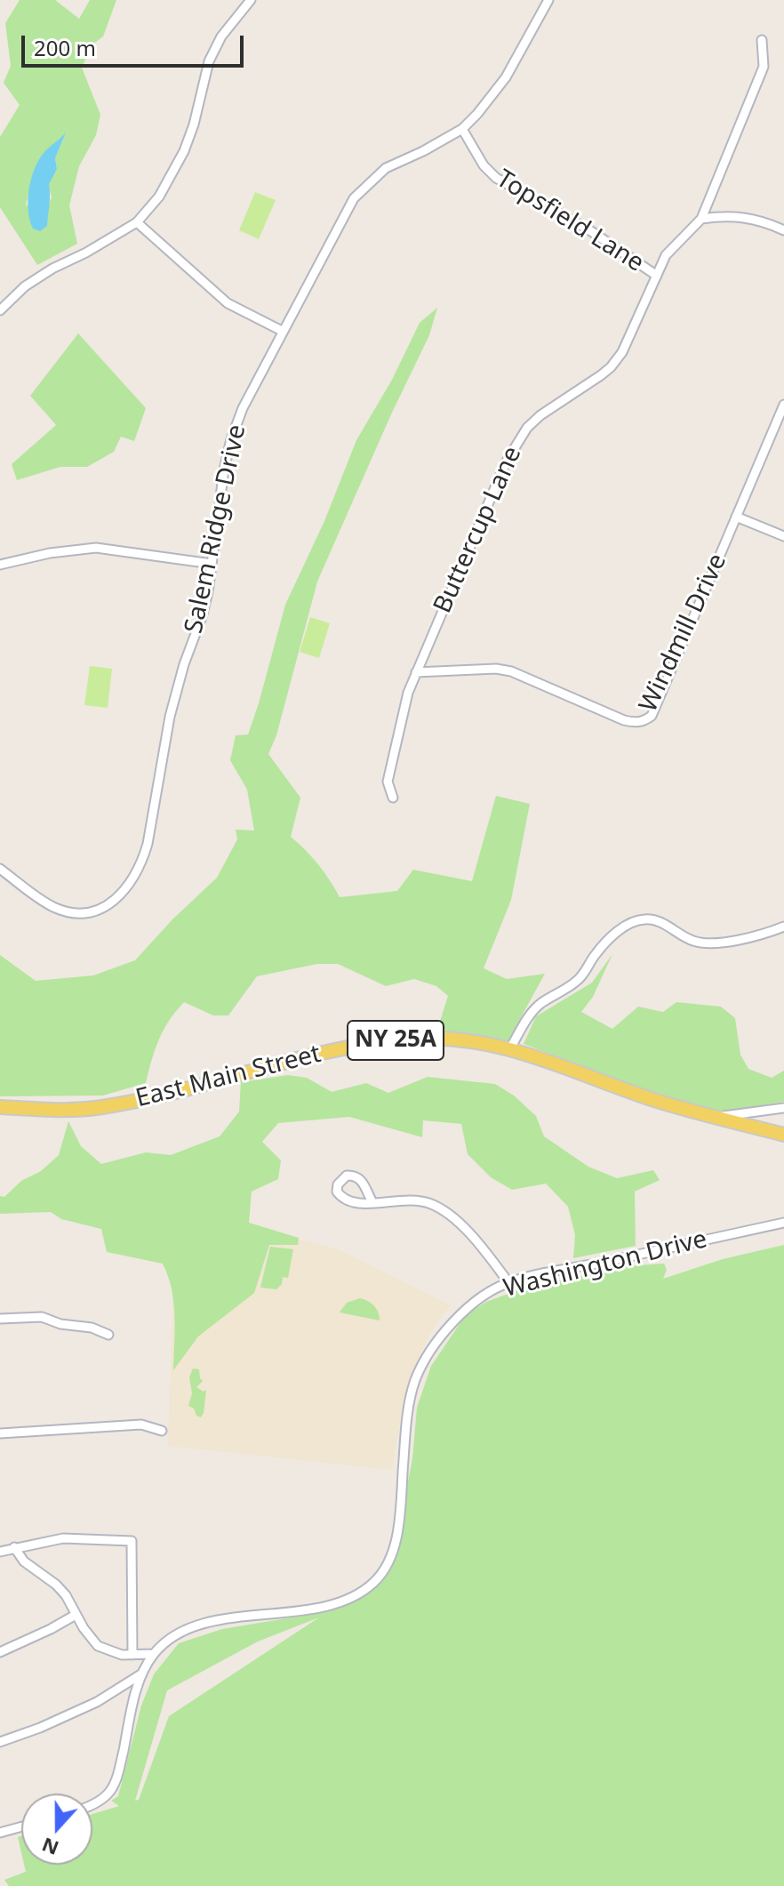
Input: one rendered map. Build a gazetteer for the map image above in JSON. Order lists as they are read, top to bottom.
{
  "streets": {
    "main road": ["NY 25A", "East Main Street"],
    "street": [
      "Topsfield Lane",
      "Salem Ridge Drive",
      "Buttercup Lane",
      "Windmill Drive",
      "Washington Drive"
    ]
  },
  "crossings": [
    ["Topsfield Lane", "Salem Ridge Drive"],
    ["Topsfield Lane", "Buttercup Lane"],
    ["Buttercup Lane", "Windmill Drive"]
  ],
  "scale_bar": "200 m",
  "north": "bottom"
}
